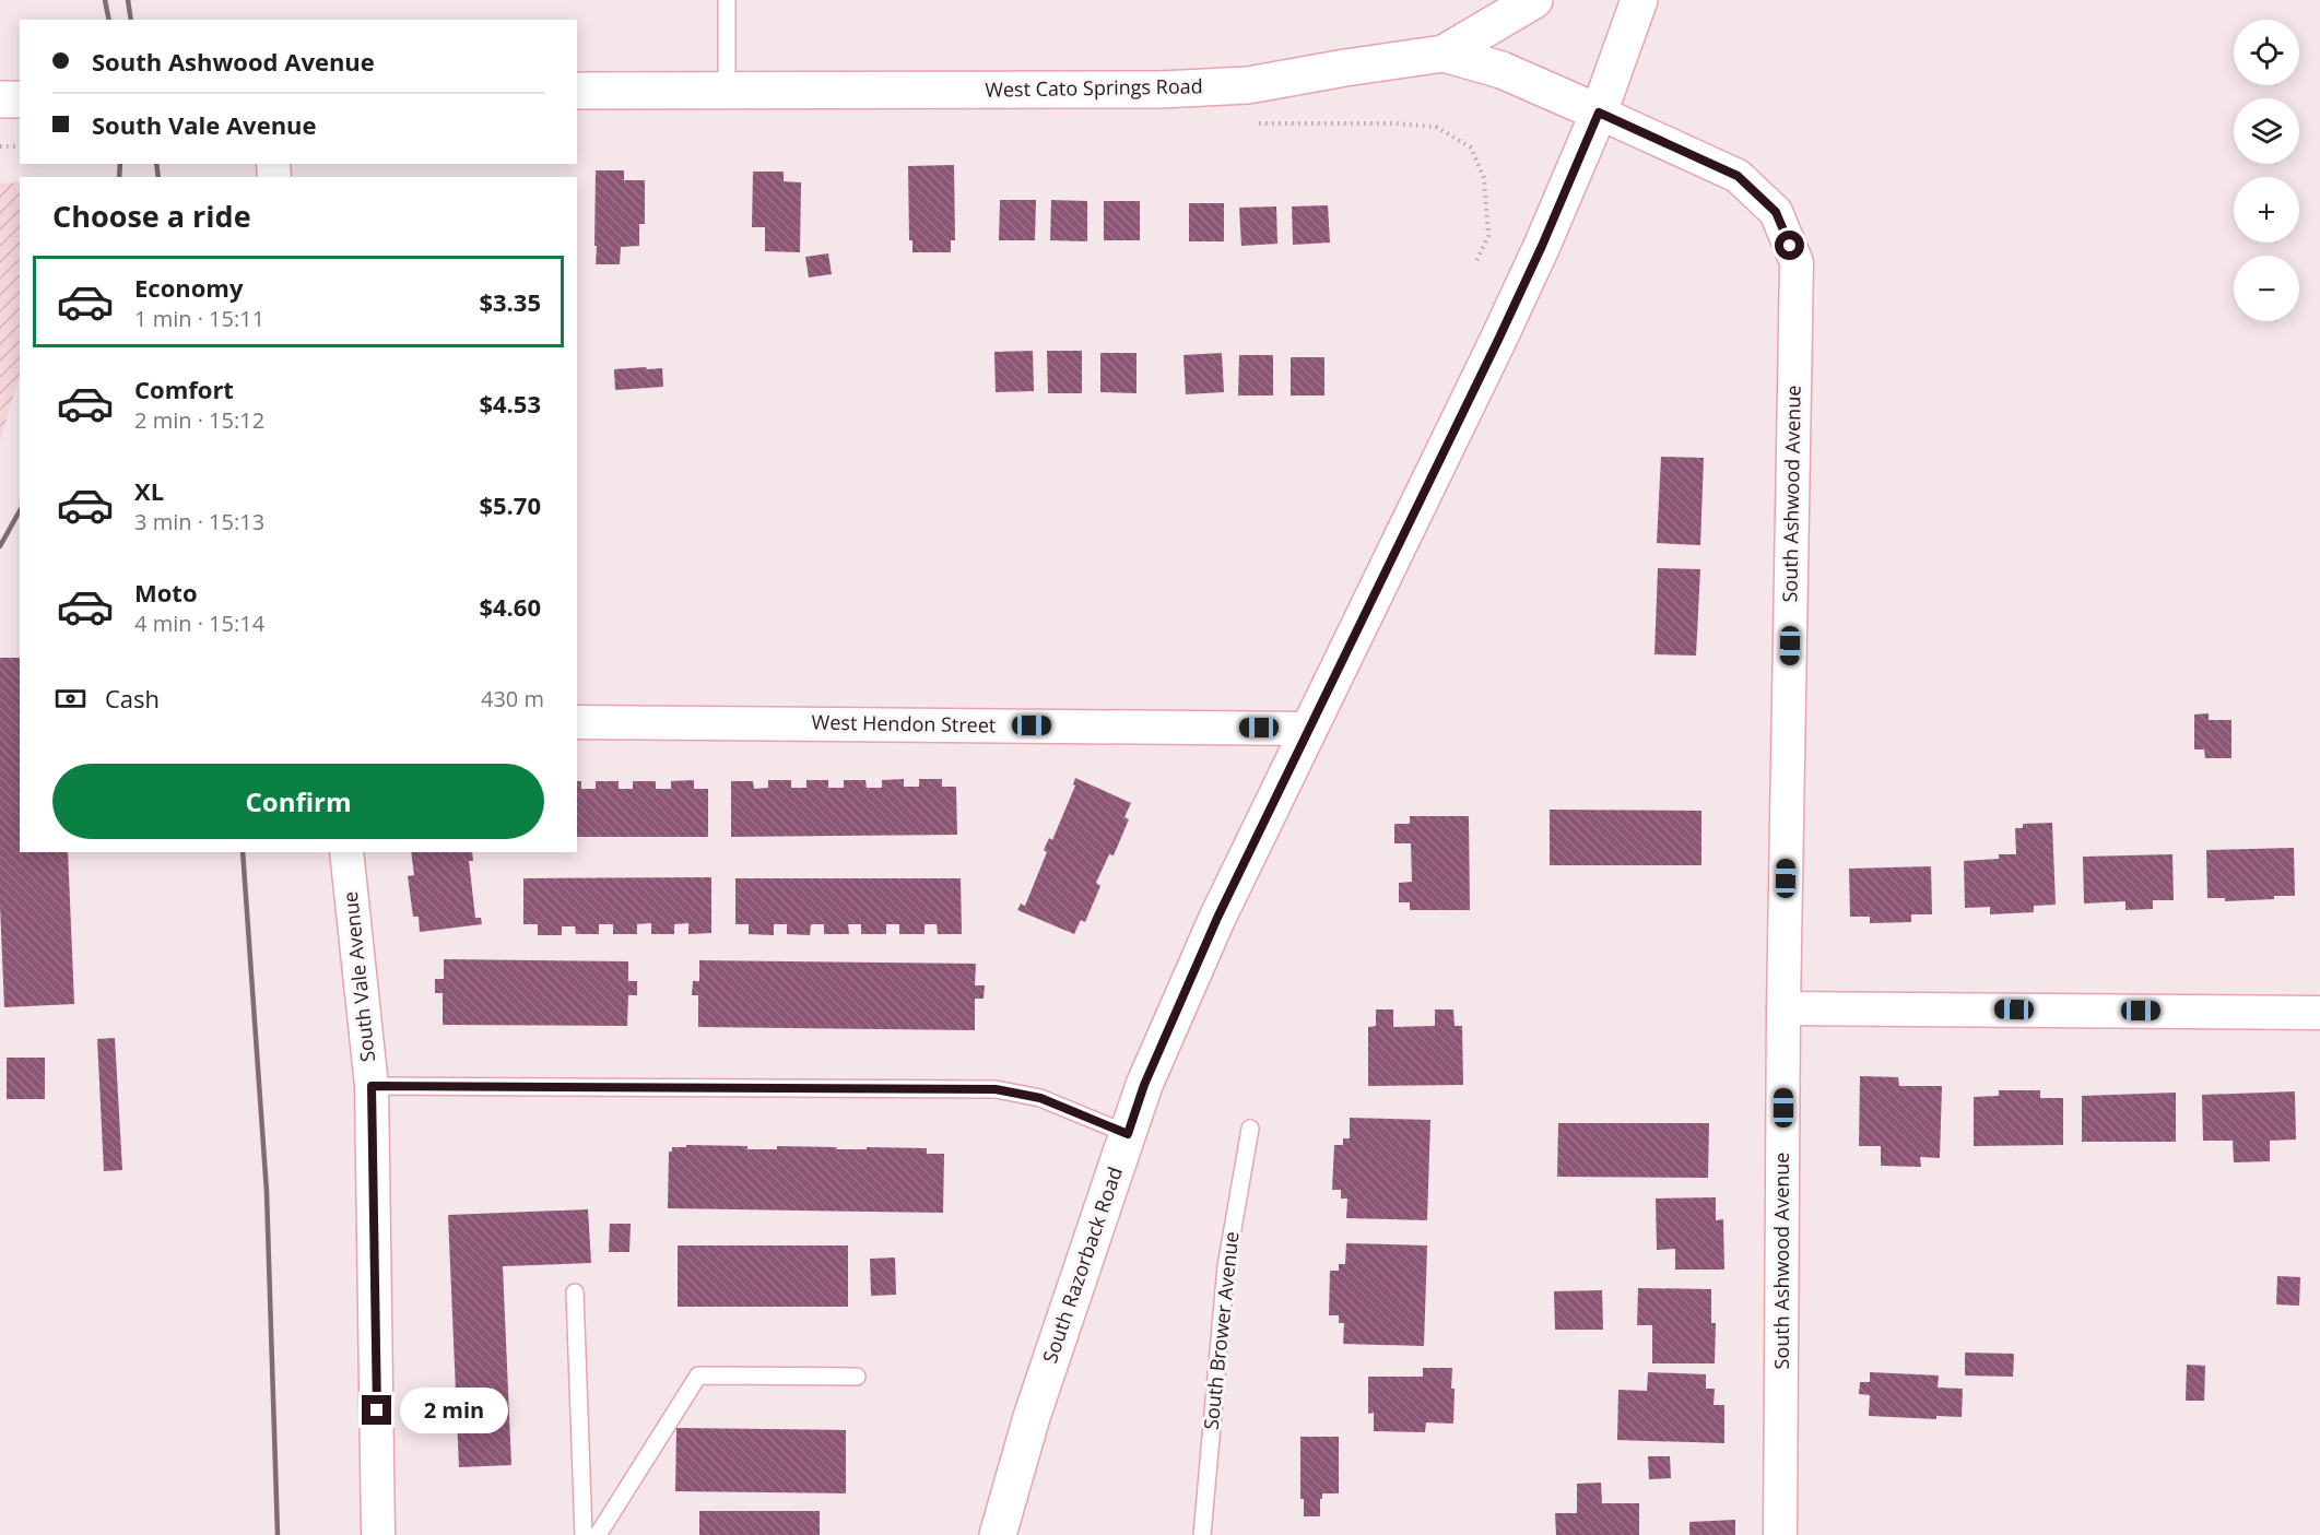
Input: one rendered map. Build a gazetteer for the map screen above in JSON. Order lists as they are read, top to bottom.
{
  "streets": {
    "main road": ["West Cato Springs Road", "South Razorback Road"],
    "street": ["South Ashwood Avenue", "West Hendon Street", "South Vale Avenue"],
    "lane": ["South Brower Avenue"]
  },
  "crossings": [
    ["West Cato Springs Road", "South Ashwood Avenue"],
    ["West Cato Springs Road", "South Razorback Road"],
    ["South Ashwood Avenue", "South Razorback Road"],
    ["West Hendon Street", "South Razorback Road"]
  ],
  "page": {
    "map_buttons": ["+", "−"],
    "banner": ["South Ashwood Avenue", "South Vale Avenue"],
    "heading": "Choose a ride",
    "list": [
      {
        "name": "Economy",
        "note": "1 min · 15:11",
        "value": "$3.35"
      },
      {
        "name": "Comfort",
        "note": "2 min · 15:12",
        "value": "$4.53"
      },
      {
        "name": "XL",
        "note": "3 min · 15:13",
        "value": "$5.70"
      },
      {
        "name": "Moto",
        "note": "4 min · 15:14",
        "value": "$4.60"
      }
    ],
    "pay": ["Cash", "430 m"],
    "buttons": "Confirm",
    "bubble": "2 min"
  }
}
